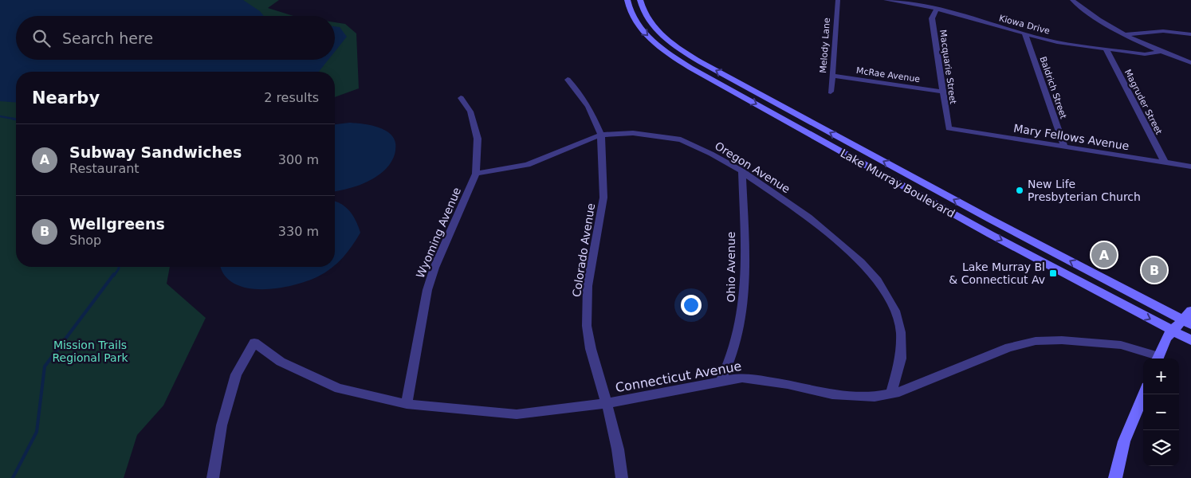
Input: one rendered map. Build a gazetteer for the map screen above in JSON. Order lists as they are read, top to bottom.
{
  "streets": {
    "main road": ["Lake Murray Boulevard"],
    "street": [
      "Kiowa Drive",
      "Melody Lane",
      "Macquarie Street",
      "McRae Avenue",
      "Baldrich Street",
      "Magruder Street",
      "Mary Fellows Avenue",
      "Oregon Avenue",
      "Wyoming Avenue",
      "Colorado Avenue",
      "Ohio Avenue",
      "Connecticut Avenue"
    ]
  },
  "crossings": [
    ["Kiowa Drive", "Macquarie Street"],
    ["Kiowa Drive", "Baldrich Street"],
    ["Kiowa Drive", "Magruder Street"],
    ["Melody Lane", "McRae Avenue"],
    ["Macquarie Street", "McRae Avenue"],
    ["Macquarie Street", "Mary Fellows Avenue"],
    ["Baldrich Street", "Mary Fellows Avenue"],
    ["Magruder Street", "Mary Fellows Avenue"],
    ["Oregon Avenue", "Wyoming Avenue"],
    ["Oregon Avenue", "Colorado Avenue"],
    ["Oregon Avenue", "Ohio Avenue"],
    ["Oregon Avenue", "Connecticut Avenue"],
    ["Wyoming Avenue", "Connecticut Avenue"],
    ["Colorado Avenue", "Connecticut Avenue"],
    ["Ohio Avenue", "Connecticut Avenue"]
  ],
  "parks": ["Mission Trails Regional Park"],
  "places": {
    "other": ["New Life Presbyterian Church"],
    "transit": ["Lake Murray Bl & Connecticut Av"]
  },
  "page": {
    "search": "Search here",
    "heading": ["Nearby", "2 results"],
    "list": [
      {
        "mark": "A",
        "name": "Subway Sandwiches",
        "note": "Restaurant",
        "value": "300 m"
      },
      {
        "mark": "B",
        "name": "Wellgreens",
        "note": "Shop",
        "value": "330 m"
      }
    ],
    "pins": ["A", "B"],
    "map_buttons": ["+", "−"]
  }
}
